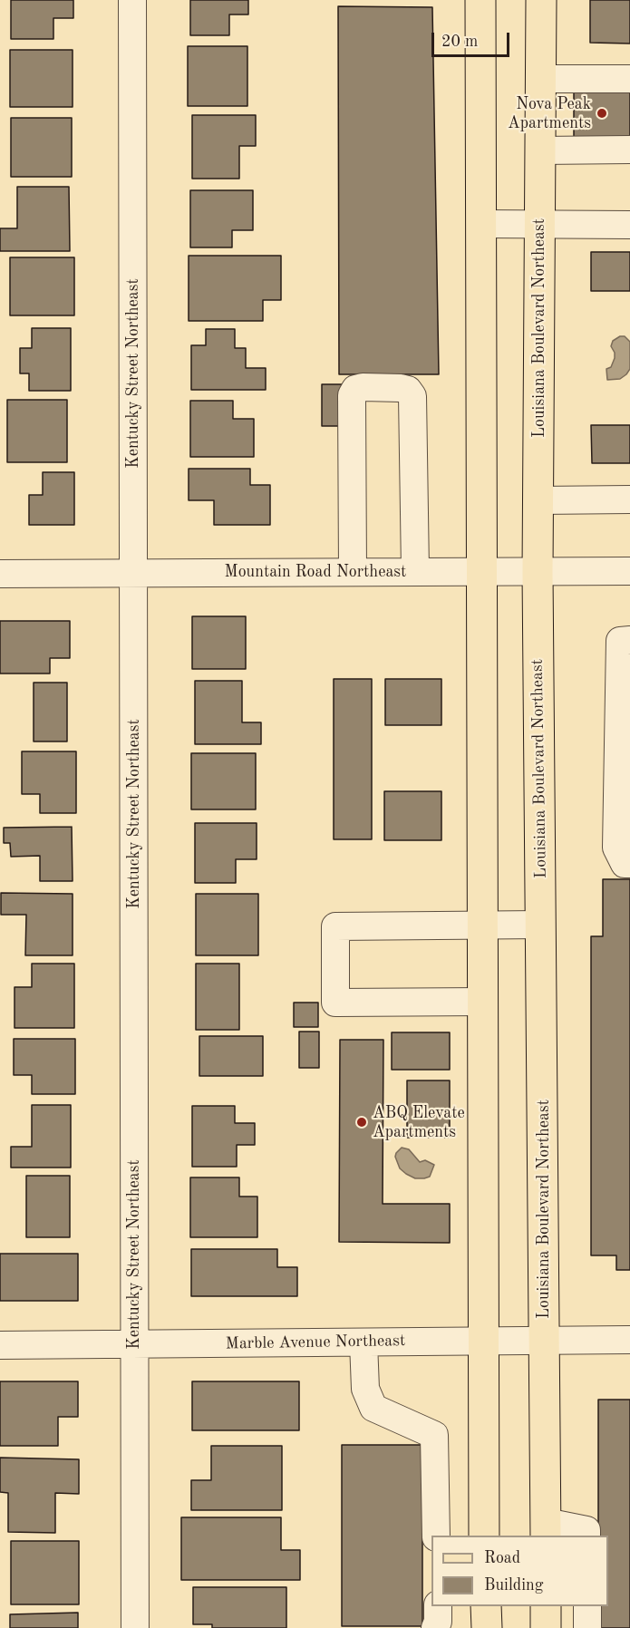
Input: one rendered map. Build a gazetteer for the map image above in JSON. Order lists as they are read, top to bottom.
{
  "streets": {
    "main road": ["Louisiana Boulevard Northeast"],
    "street": ["Kentucky Street Northeast", "Mountain Road Northeast", "Marble Avenue Northeast"]
  },
  "crossings": [
    ["Louisiana Boulevard Northeast", "Mountain Road Northeast"],
    ["Louisiana Boulevard Northeast", "Marble Avenue Northeast"],
    ["Kentucky Street Northeast", "Mountain Road Northeast"],
    ["Kentucky Street Northeast", "Marble Avenue Northeast"]
  ],
  "places": ["Nova Peak Apartments", "ABQ Elevate Apartments"],
  "legend": ["Road", "Building"],
  "scale_bar": "20 m"
}
